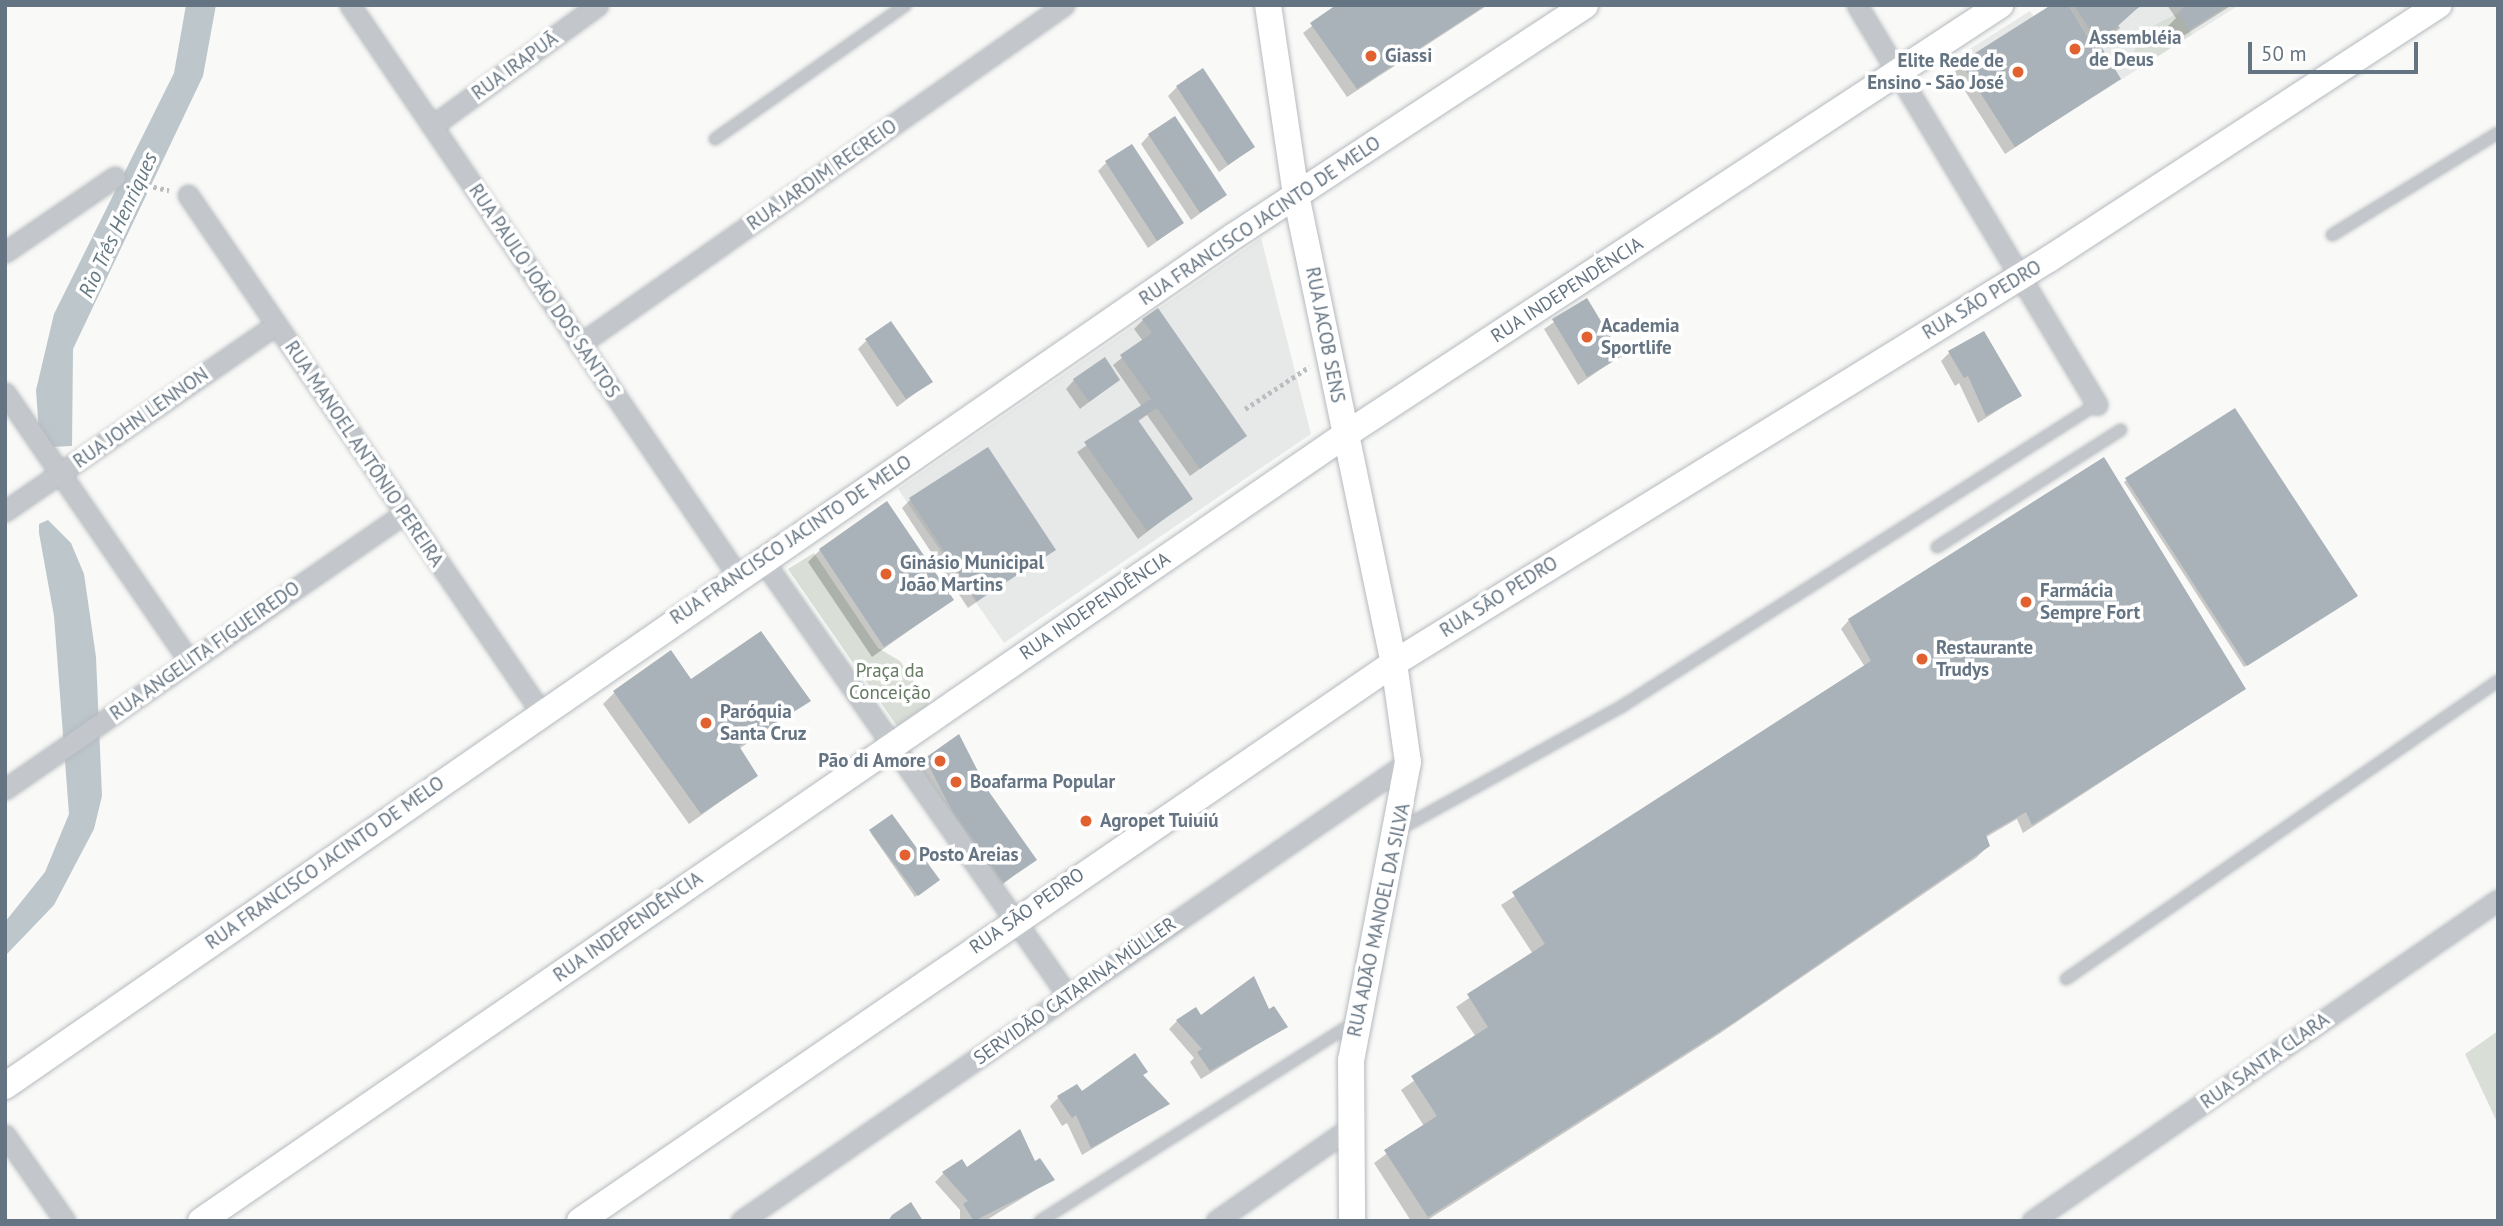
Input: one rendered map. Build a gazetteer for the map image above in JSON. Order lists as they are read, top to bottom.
{
  "streets": {
    "main road": [
      "RUA FRANCISCO JACINTO DE MELO",
      "RUA INDEPENDÊNCIA",
      "RUA SÃO PEDRO",
      "RUA JACOB SENS",
      "RUA ADÃO MANOEL DA SILVA"
    ],
    "street": [
      "RUA IRAPUÃ",
      "RUA JARDIM RECREIO",
      "RUA PAULO JOÃO DOS SANTOS",
      "RUA JOHN LENNON",
      "RUA MANOEL ANTÔNIO PEREIRA",
      "RUA ANGELITA FIGUEIREDO",
      "SERVIDÃO CATARINA MÜLLER",
      "RUA SANTA CLARA"
    ]
  },
  "crossings": [
    ["RUA IRAPUÃ", "RUA PAULO JOÃO DOS SANTOS"],
    ["RUA JARDIM RECREIO", "RUA PAULO JOÃO DOS SANTOS"],
    ["RUA FRANCISCO JACINTO DE MELO", "RUA PAULO JOÃO DOS SANTOS"],
    ["RUA FRANCISCO JACINTO DE MELO", "RUA JACOB SENS"],
    ["RUA FRANCISCO JACINTO DE MELO", "RUA MANOEL ANTÔNIO PEREIRA"],
    ["RUA INDEPENDÊNCIA", "RUA JACOB SENS"],
    ["RUA SÃO PEDRO", "RUA JACOB SENS"],
    ["RUA SÃO PEDRO", "RUA ADÃO MANOEL DA SILVA"],
    ["RUA JACOB SENS", "RUA ADÃO MANOEL DA SILVA"],
    ["RUA JOHN LENNON", "RUA MANOEL ANTÔNIO PEREIRA"],
    ["RUA MANOEL ANTÔNIO PEREIRA", "RUA ANGELITA FIGUEIREDO"],
    ["RUA ADÃO MANOEL DA SILVA", "SERVIDÃO CATARINA MÜLLER"]
  ],
  "water": ["Rio Três Henriques"],
  "parks": ["Praça da Conceição"],
  "places": [
    "Assembléia de Deus",
    "Giassi",
    "Elite Rede de Ensino - São José",
    "Academia Sportlife",
    "Ginásio Municipal João Martins",
    "Farmácia Sempre Fort",
    "Restaurante Trudys",
    "Paróquia Santa Cruz",
    "Pão di Amore",
    "Boafarma Popular",
    "Agropet Tuiuiú",
    "Posto Areias"
  ],
  "scale_bar": "50 m"
}
